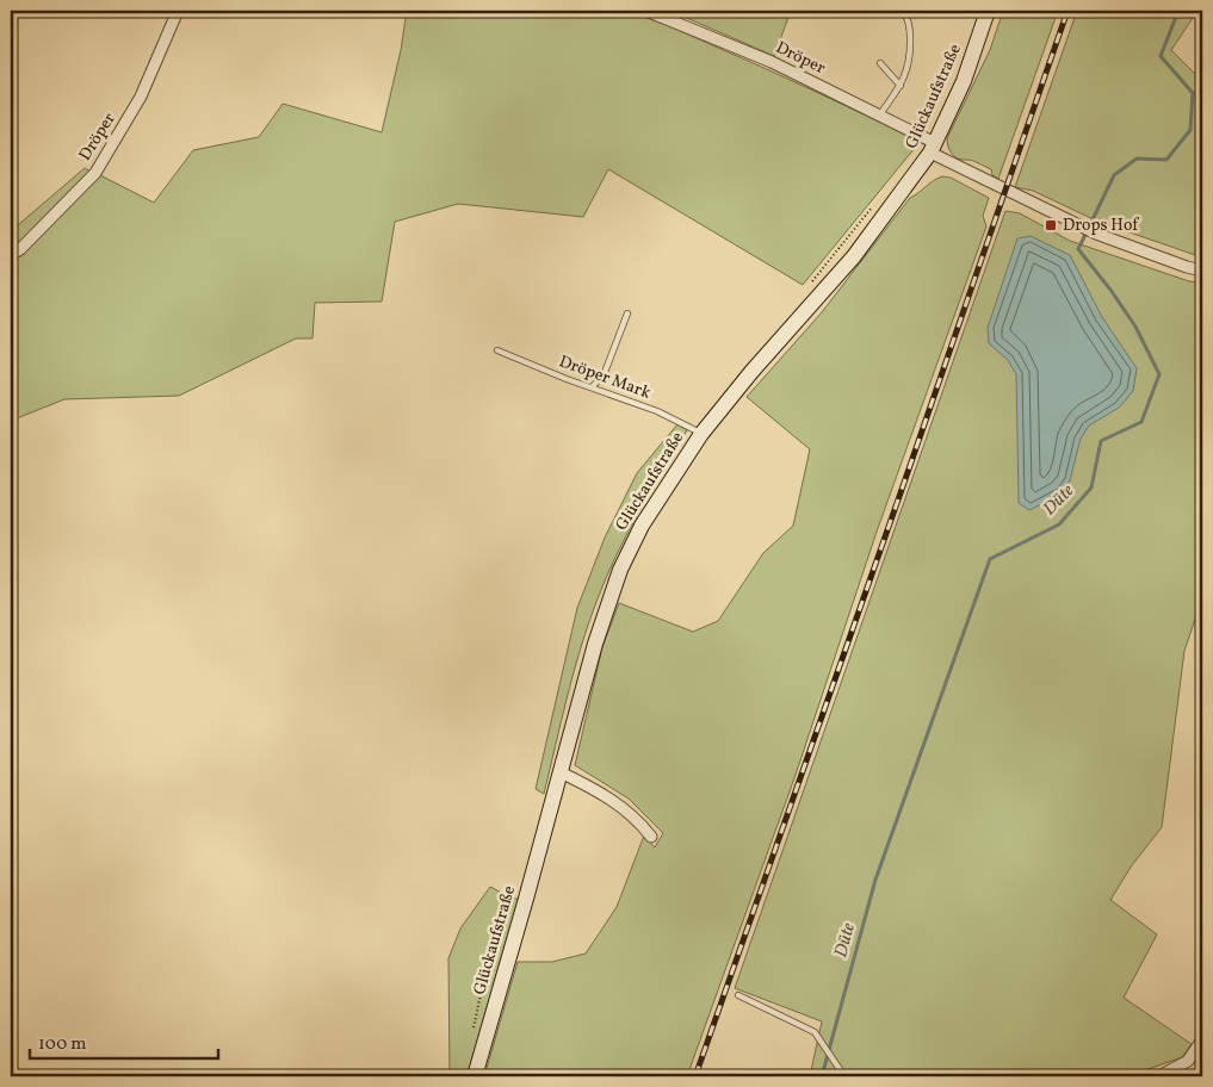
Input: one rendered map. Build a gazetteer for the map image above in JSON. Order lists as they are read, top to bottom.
{
  "streets": {
    "main road": ["Glückaufstraße"],
    "street": ["Dröper"],
    "lane": ["Dröper Mark"]
  },
  "crossings": [
    ["Dröper", "Glückaufstraße"],
    ["Glückaufstraße", "Dröper Mark"]
  ],
  "water": ["Düte"],
  "places": {
    "transit": ["Drops Hof"]
  },
  "scale_bar": "100 m"
}
